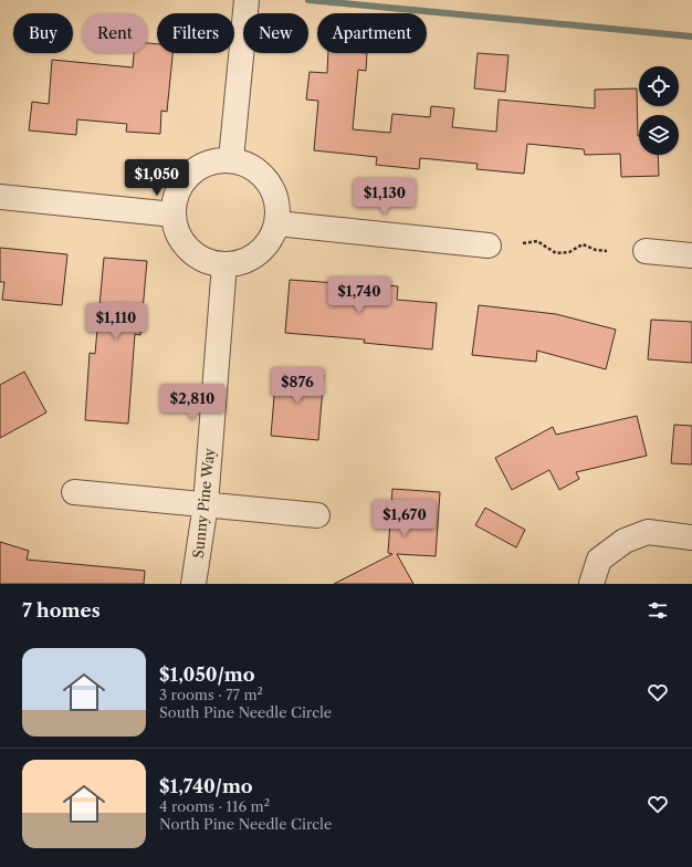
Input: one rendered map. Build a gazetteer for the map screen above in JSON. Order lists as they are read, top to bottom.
{
  "streets": {
    "street": ["Sunny Pine Way"]
  },
  "page": {
    "chip": [
      "Buy",
      "Rent",
      "Filters",
      "New",
      "Apartment"
    ],
    "price": [
      "$1,050",
      "$1,130",
      "$1,740",
      "$1,110",
      "$876",
      "$2,810",
      "$1,670"
    ],
    "heading": "7 homes",
    "list": [
      {
        "name": "$1,050/mo",
        "note": "3 rooms · 77 m² · South Pine Needle Circle"
      },
      {
        "name": "$1,740/mo",
        "note": "4 rooms · 116 m² · North Pine Needle Circle"
      }
    ]
  }
}
